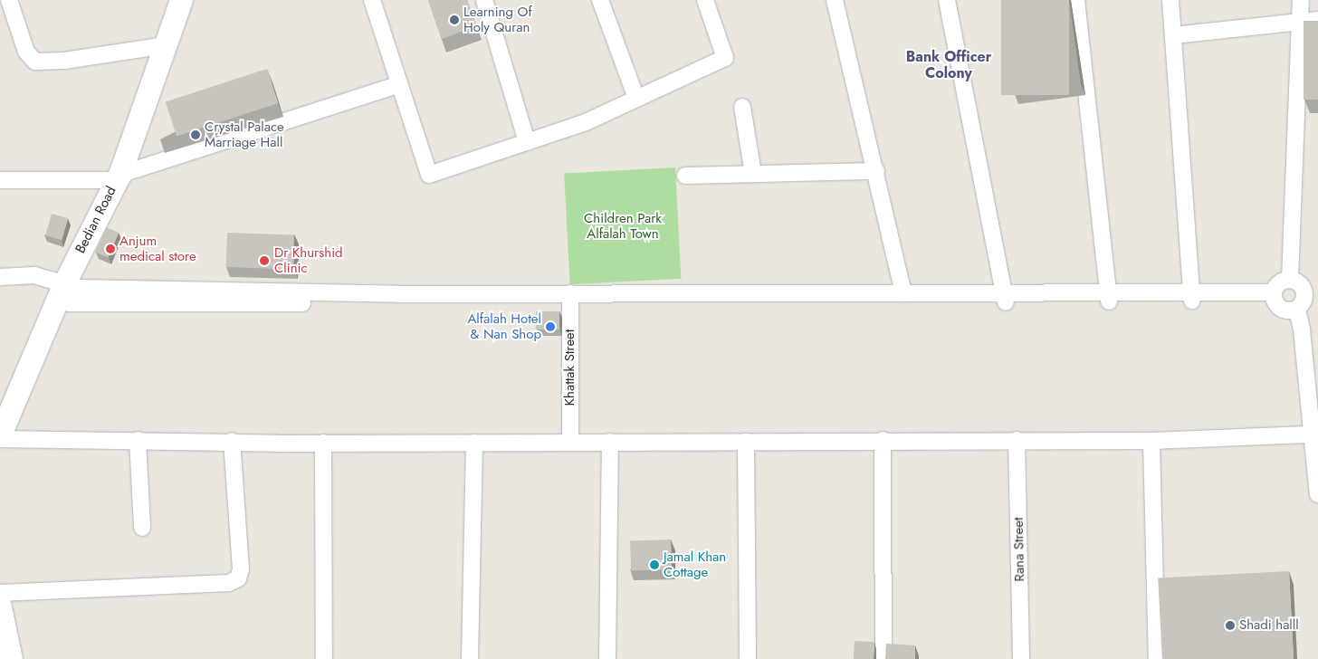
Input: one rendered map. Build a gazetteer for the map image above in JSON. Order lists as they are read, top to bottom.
{
  "streets": {
    "main road": ["Bedian Road"],
    "street": ["Khattak Street", "Rana Street"]
  },
  "districts": ["Bank Officer Colony"],
  "parks": ["Children Park Alfalah Town"],
  "places": [
    "Learning Of Holy Quran",
    "Crystal Palace Marriage Hall",
    "Anjum medical store",
    "Dr Khurshid Clinic",
    "Alfalah Hotel & Nan Shop",
    "Jamal Khan Cottage",
    "Shadi halll"
  ]
}
